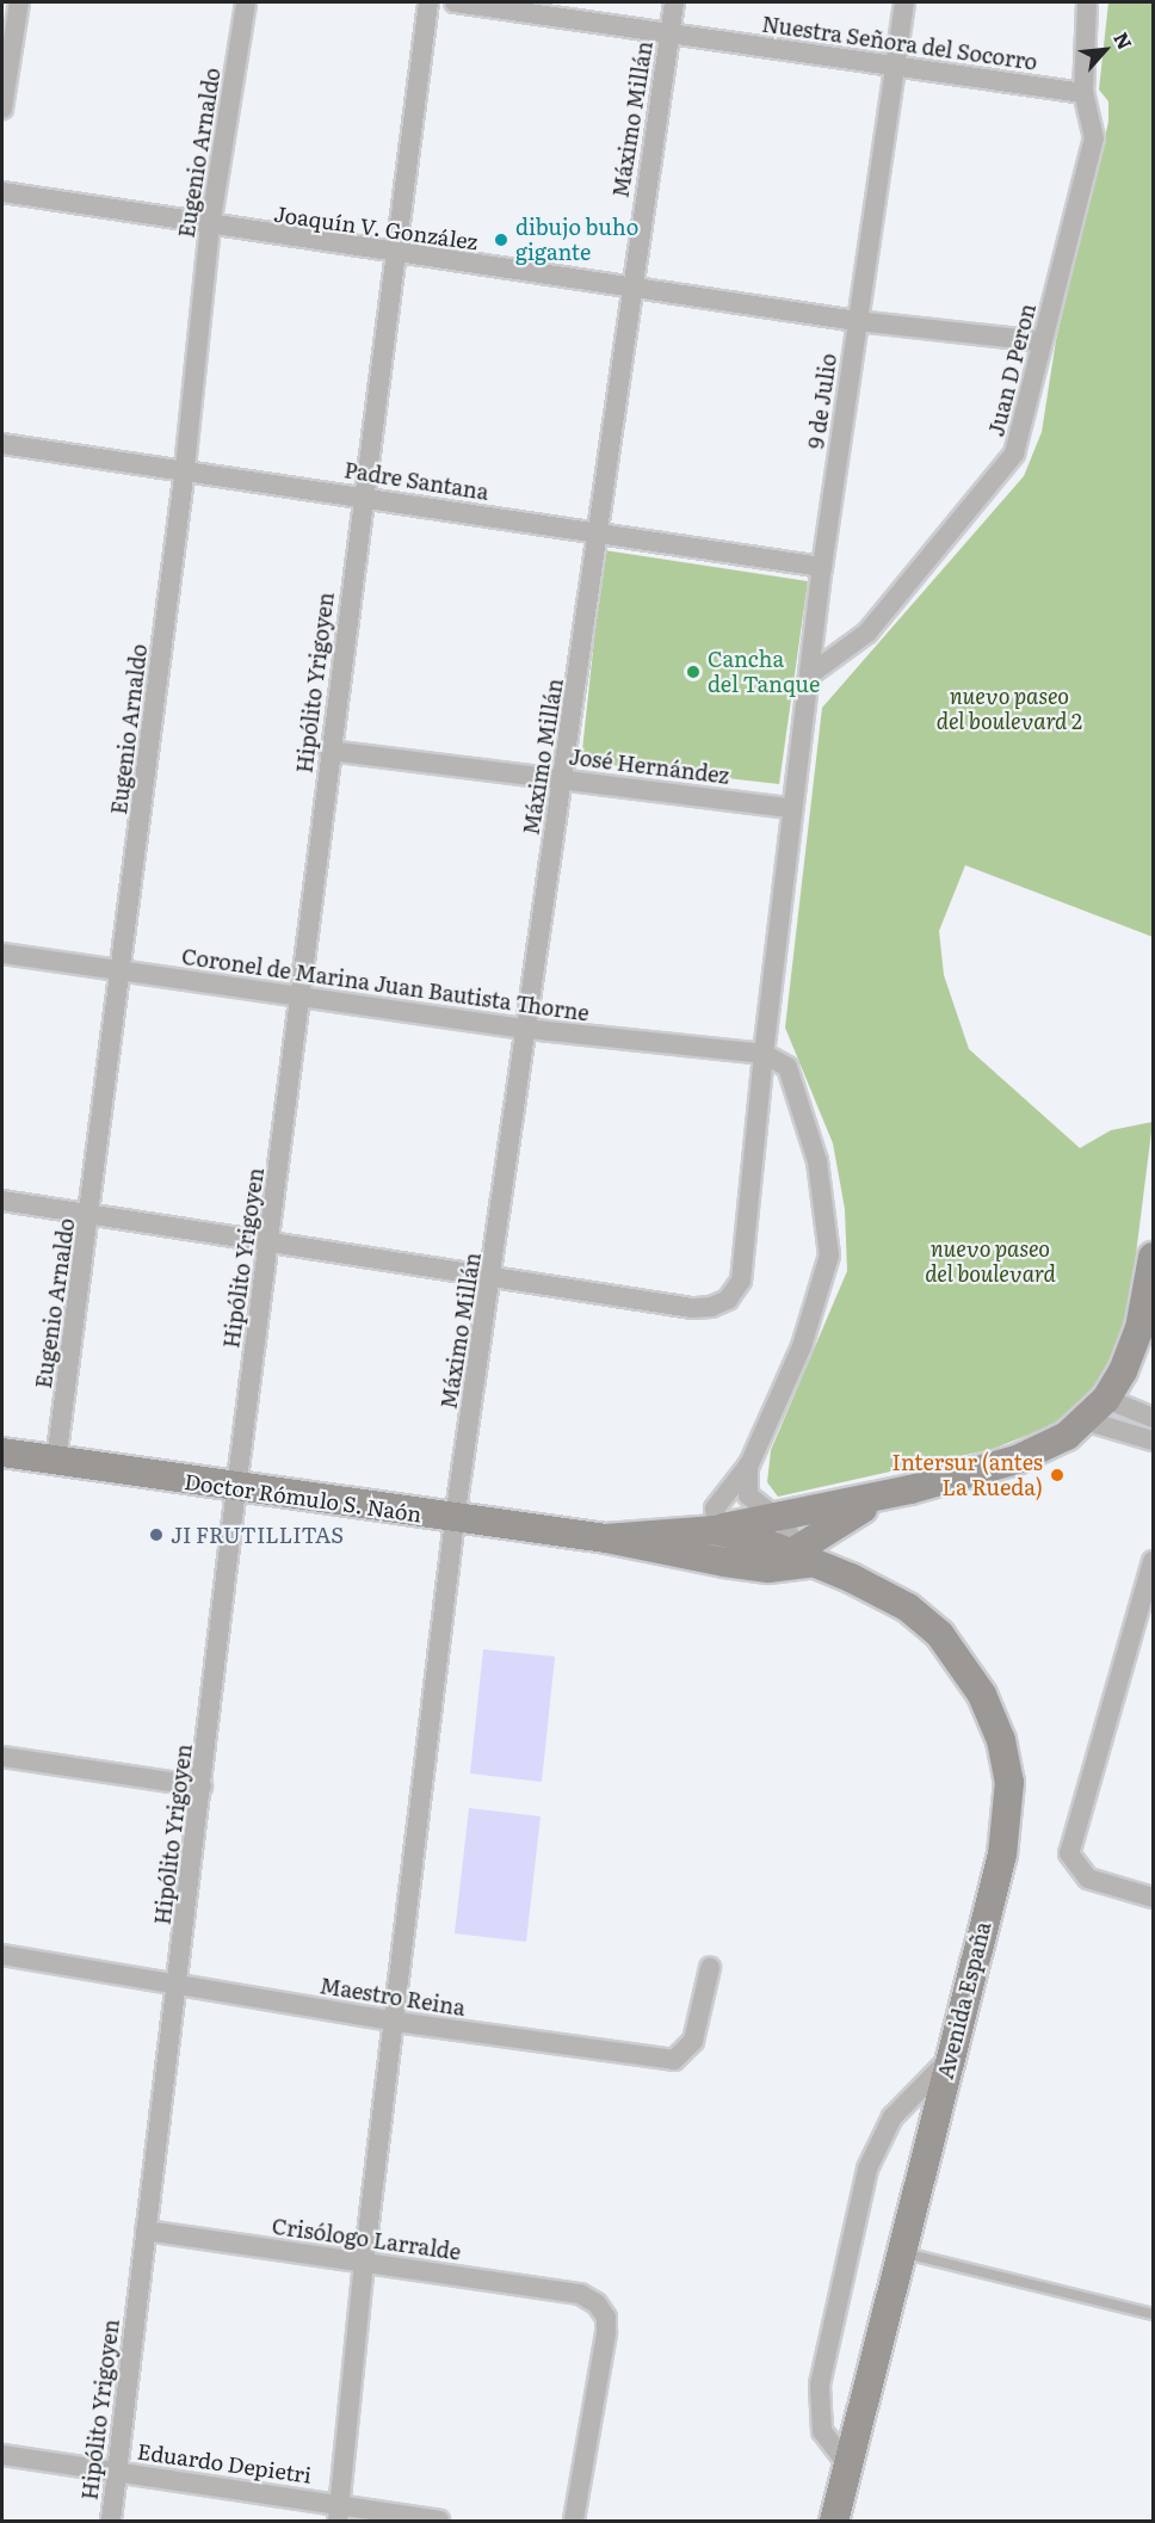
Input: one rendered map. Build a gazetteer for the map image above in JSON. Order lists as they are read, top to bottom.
{
  "streets": {
    "main road": ["Doctor Rómulo S. Naón", "Avenida España"],
    "street": [
      "Nuestra Señora del Socorro",
      "Máximo Millán",
      "Eugenio Arnaldo",
      "Joaquín V. González",
      "Juan D Peron",
      "9 de Julio",
      "Padre Santana",
      "Hipólito Yrigoyen",
      "José Hernández",
      "Coronel de Marina Juan Bautista Thorne",
      "Maestro Reina",
      "Crisólogo Larralde",
      "Eduardo Depietri"
    ]
  },
  "crossings": [
    ["Nuestra Señora del Socorro", "Máximo Millán"],
    ["Nuestra Señora del Socorro", "Juan D Peron"],
    ["Nuestra Señora del Socorro", "9 de Julio"],
    ["Máximo Millán", "Joaquín V. González"],
    ["Máximo Millán", "9 de Julio"],
    ["Máximo Millán", "Padre Santana"],
    ["Máximo Millán", "José Hernández"],
    ["Máximo Millán", "Coronel de Marina Juan Bautista Thorne"],
    ["Máximo Millán", "Doctor Rómulo S. Naón"],
    ["Máximo Millán", "Maestro Reina"],
    ["Máximo Millán", "Crisólogo Larralde"],
    ["Máximo Millán", "Eduardo Depietri"],
    ["Eugenio Arnaldo", "Joaquín V. González"],
    ["Eugenio Arnaldo", "9 de Julio"],
    ["Eugenio Arnaldo", "Padre Santana"],
    ["Eugenio Arnaldo", "Coronel de Marina Juan Bautista Thorne"],
    ["Eugenio Arnaldo", "Doctor Rómulo S. Naón"],
    ["Joaquín V. González", "Juan D Peron"],
    ["Joaquín V. González", "9 de Julio"],
    ["Joaquín V. González", "Hipólito Yrigoyen"],
    ["Juan D Peron", "9 de Julio"],
    ["9 de Julio", "Padre Santana"],
    ["9 de Julio", "Hipólito Yrigoyen"],
    ["9 de Julio", "José Hernández"],
    ["9 de Julio", "Coronel de Marina Juan Bautista Thorne"],
    ["Padre Santana", "Hipólito Yrigoyen"],
    ["Hipólito Yrigoyen", "José Hernández"],
    ["Hipólito Yrigoyen", "Coronel de Marina Juan Bautista Thorne"],
    ["Hipólito Yrigoyen", "Doctor Rómulo S. Naón"],
    ["Hipólito Yrigoyen", "Maestro Reina"],
    ["Hipólito Yrigoyen", "Crisólogo Larralde"],
    ["Hipólito Yrigoyen", "Eduardo Depietri"],
    ["Doctor Rómulo S. Naón", "Avenida España"]
  ],
  "parks": ["nuevo paseo del boulevard 2", "nuevo paseo del boulevard"],
  "places": [
    "dibujo buho gigante",
    "Cancha del Tanque",
    "Intersur (antes La Rueda)",
    "JI FRUTILLITAS"
  ],
  "north": "top right"
}
